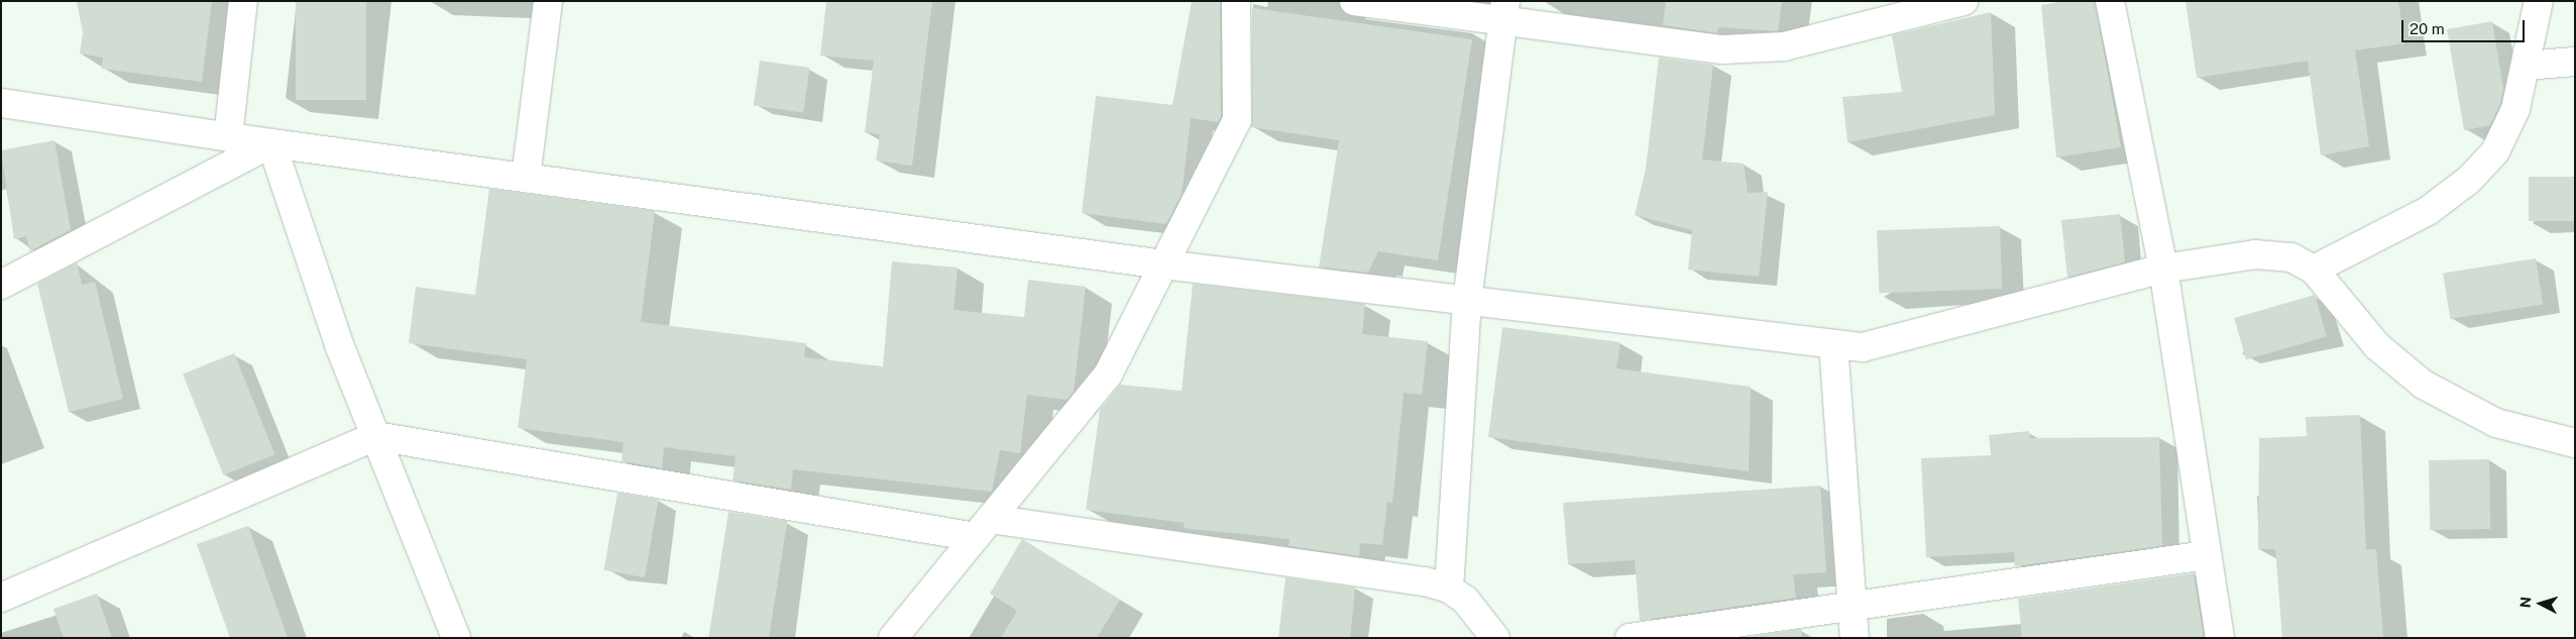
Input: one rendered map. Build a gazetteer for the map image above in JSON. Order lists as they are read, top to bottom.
{
  "scale_bar": "20 m",
  "north": "left"
}
